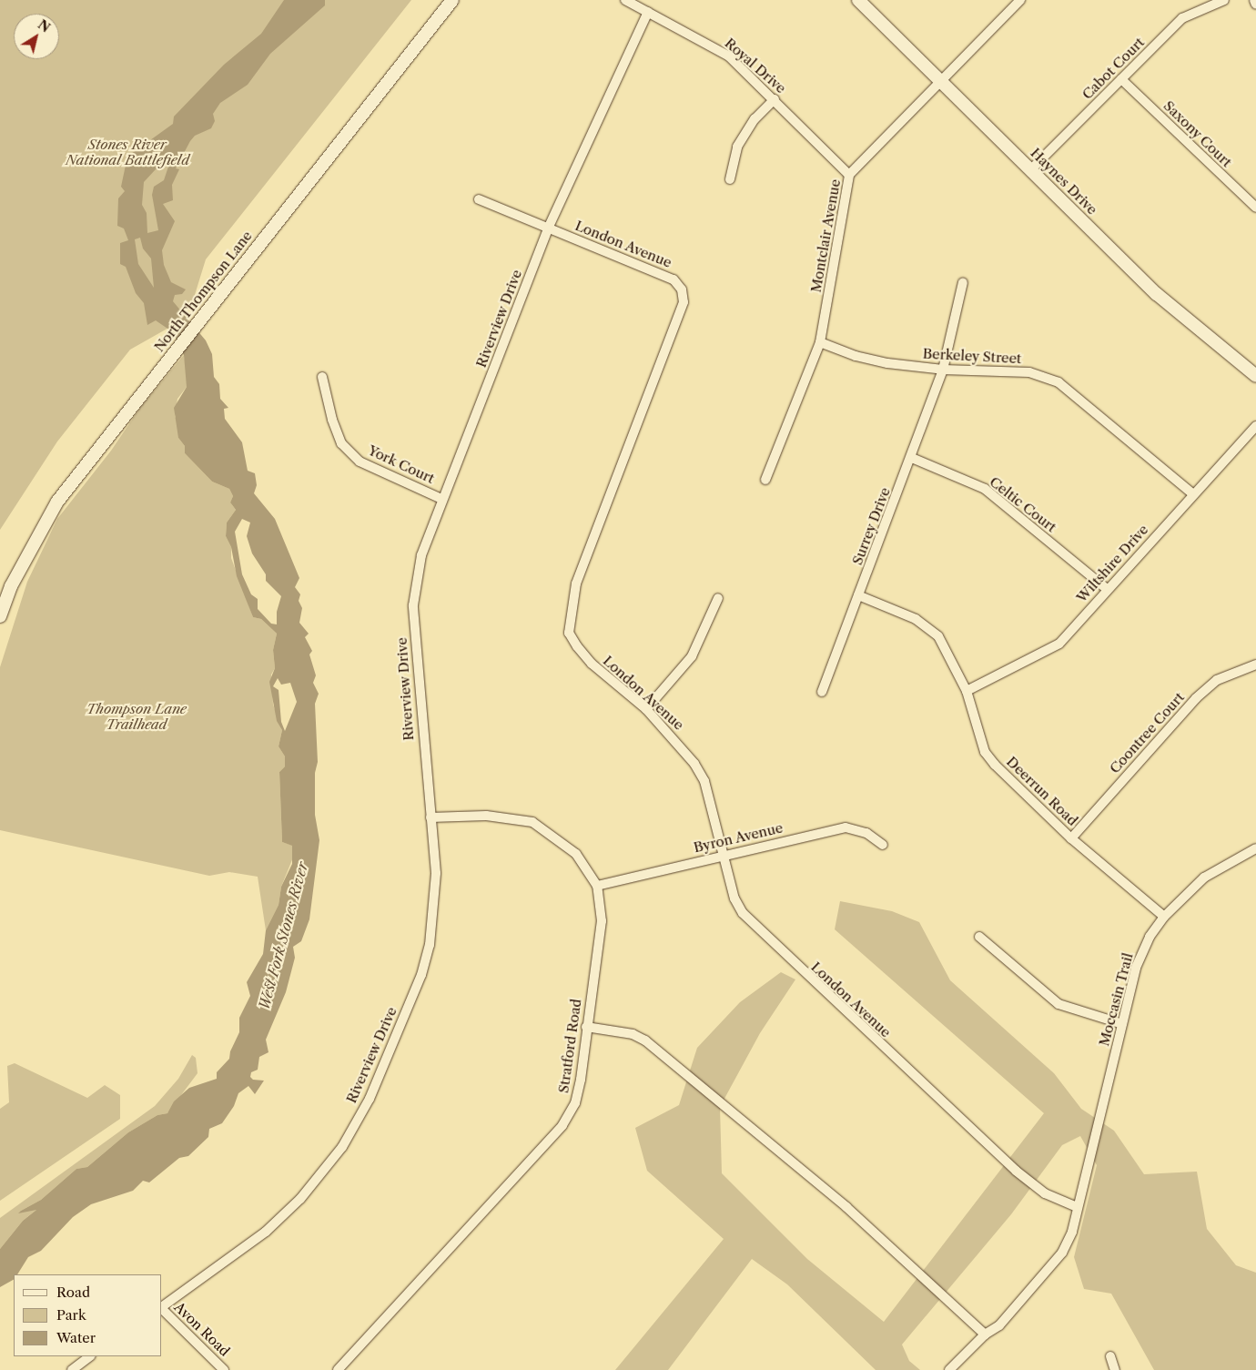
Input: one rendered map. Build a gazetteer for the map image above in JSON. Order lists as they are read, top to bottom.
{
  "streets": {
    "main road": ["Haynes Drive", "North Thompson Lane"],
    "street": [
      "Royal Drive",
      "Cabot Court",
      "Saxony Court",
      "Montclair Avenue",
      "London Avenue",
      "Riverview Drive",
      "Berkeley Street",
      "York Court",
      "Celtic Court",
      "Surrey Drive",
      "Wiltshire Drive",
      "Coontree Court",
      "Deerrun Road",
      "Byron Avenue",
      "Moccasin Trail",
      "Stratford Road",
      "Avon Road"
    ]
  },
  "crossings": [
    ["Royal Drive", "Montclair Avenue"],
    ["Royal Drive", "Riverview Drive"],
    ["Cabot Court", "Saxony Court"],
    ["Cabot Court", "Haynes Drive"],
    ["Haynes Drive", "Montclair Avenue"],
    ["Montclair Avenue", "Berkeley Street"],
    ["London Avenue", "Riverview Drive"],
    ["London Avenue", "Byron Avenue"],
    ["London Avenue", "Moccasin Trail"],
    ["Riverview Drive", "York Court"],
    ["Riverview Drive", "Stratford Road"],
    ["Berkeley Street", "Surrey Drive"],
    ["Berkeley Street", "Wiltshire Drive"],
    ["Celtic Court", "Surrey Drive"],
    ["Celtic Court", "Wiltshire Drive"],
    ["Surrey Drive", "Deerrun Road"],
    ["Wiltshire Drive", "Deerrun Road"],
    ["Coontree Court", "Deerrun Road"],
    ["Deerrun Road", "Moccasin Trail"],
    ["Byron Avenue", "Stratford Road"]
  ],
  "water": ["West Fork Stones River"],
  "parks": ["Stones River National Battlefield", "Thompson Lane Trailhead"],
  "legend": ["Road", "Park", "Water"],
  "north": "top right"
}
